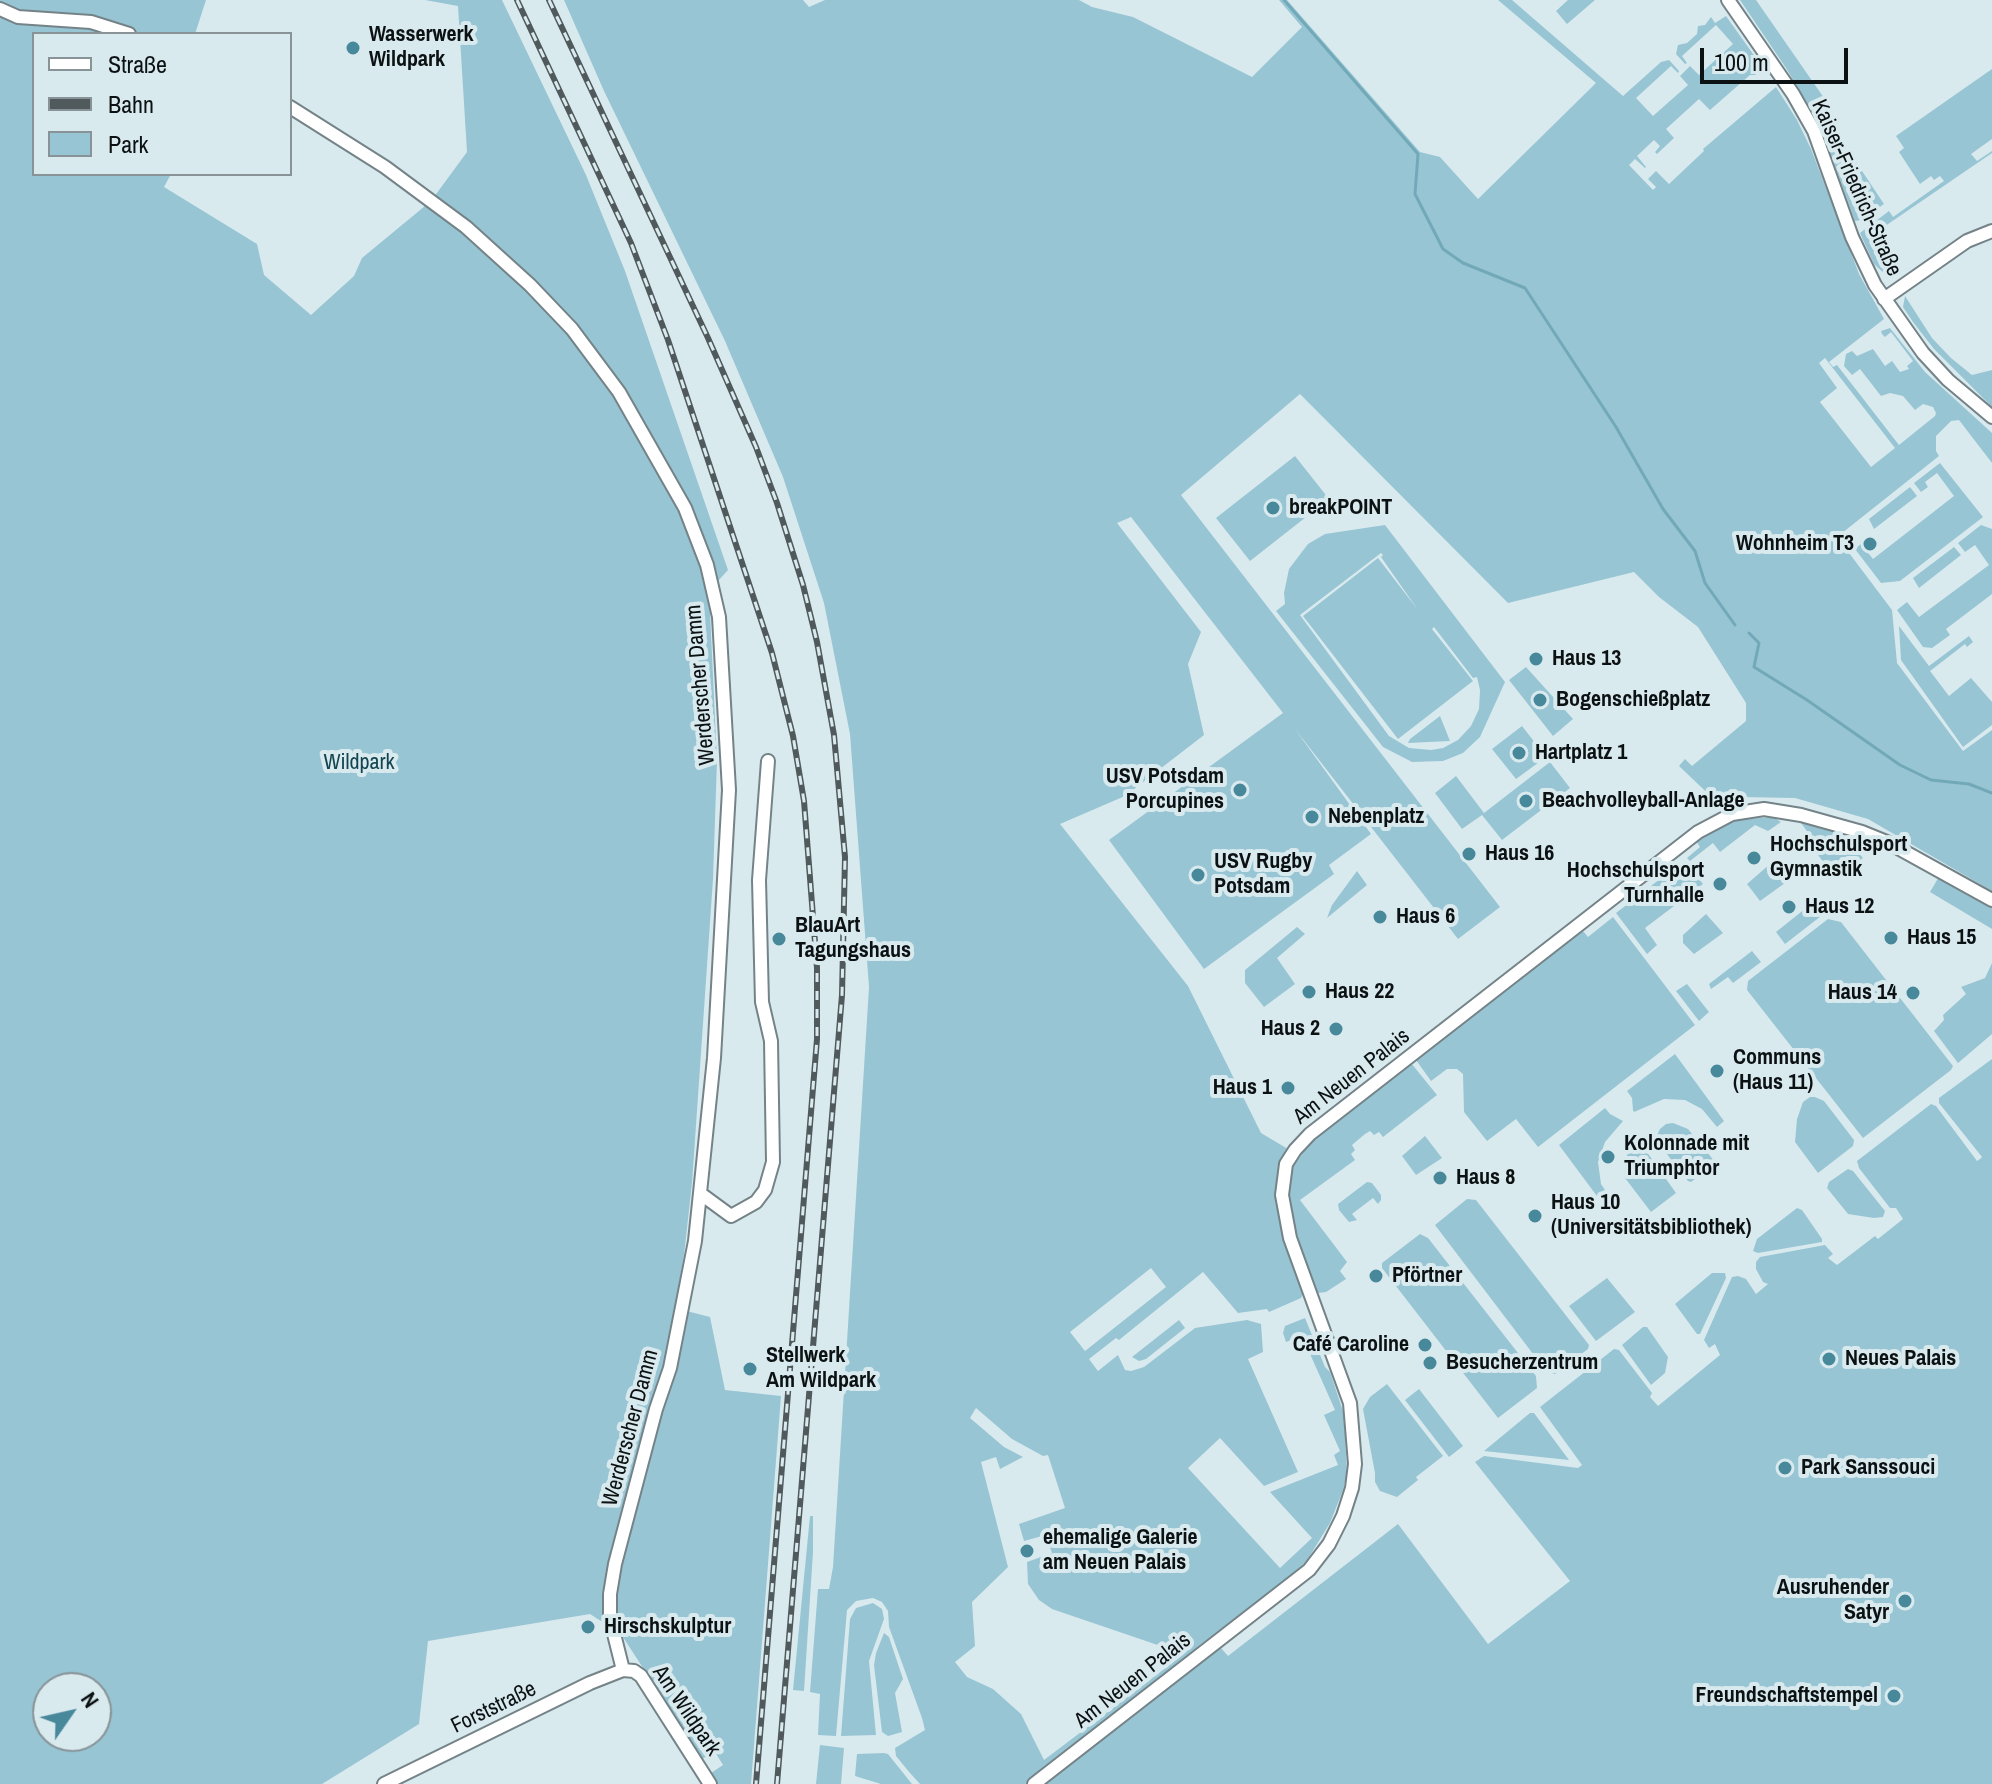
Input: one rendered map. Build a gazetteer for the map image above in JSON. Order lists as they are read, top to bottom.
{
  "streets": {
    "street": [
      "Kaiser-Friedrich-Straße",
      "Werderscher Damm",
      "Am Neuen Palais",
      "Forststraße",
      "Am Wildpark"
    ]
  },
  "crossings": [
    ["Werderscher Damm", "Forststraße"],
    ["Werderscher Damm", "Am Wildpark"],
    ["Forststraße", "Am Wildpark"]
  ],
  "parks": ["Wildpark"],
  "places": [
    "Wasserwerk Wildpark",
    "breakPOINT",
    "Wohnheim T3",
    "Haus 13",
    "Bogenschießplatz",
    "Hartplatz 1",
    "USV Potsdam Porcupines",
    "Beachvolleyball-Anlage",
    "Nebenplatz",
    "Haus 16",
    "Hochschulsport Gymnastik",
    "USV Rugby Potsdam",
    "Hochschulsport Turnhalle",
    "Haus 12",
    "Haus 6",
    "Haus 15",
    "BlauArt Tagungshaus",
    "Haus 22",
    "Haus 14",
    "Haus 2",
    "Communs (Haus 11)",
    "Haus 1",
    "Kolonnade mit Triumphtor",
    "Haus 8",
    "Haus 10 (Universitätsbibliothek)",
    "Pförtner",
    "Café Caroline",
    "Neues Palais",
    "Besucherzentrum",
    "Stellwerk Am Wildpark",
    "Park Sanssouci",
    "ehemalige Galerie am Neuen Palais",
    "Ausruhender Satyr",
    "Hirschskulptur",
    "Freundschaftstempel"
  ],
  "legend": ["Straße", "Bahn", "Park"],
  "scale_bar": "100 m",
  "north": "top right"
}
